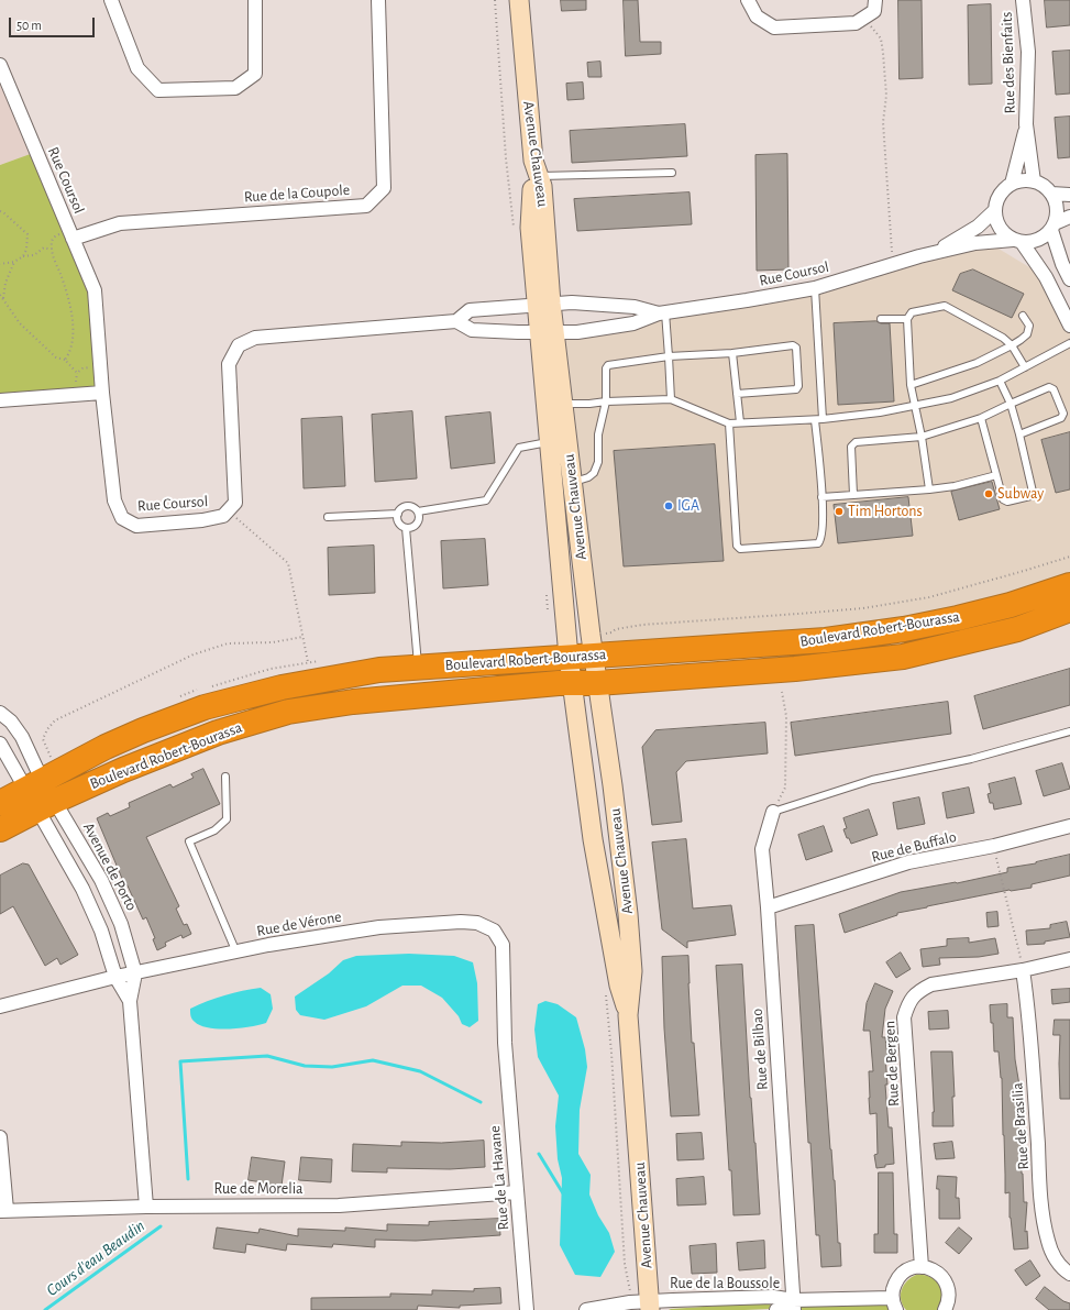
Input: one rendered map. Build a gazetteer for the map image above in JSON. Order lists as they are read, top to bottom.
{
  "streets": {
    "highway": ["Boulevard Robert-Bourassa"],
    "main road": ["Avenue Chauveau"],
    "street": [
      "Rue des Bienfaits",
      "Rue Coursol",
      "Rue de la Coupole",
      "Rue de Buffalo",
      "Avenue de Porto",
      "Rue de Vérone",
      "Rue de Bilbao",
      "Rue de Bergen",
      "Rue de Brasilia",
      "Rue de La Havane",
      "Rue de Morelia",
      "Rue de la Boussole"
    ]
  },
  "crossings": [
    ["Rue des Bienfaits", "Rue Coursol"],
    ["Avenue Chauveau", "Rue Coursol"],
    ["Avenue Chauveau", "Boulevard Robert-Bourassa"],
    ["Avenue Chauveau", "Rue de la Boussole"],
    ["Rue Coursol", "Rue de la Coupole"],
    ["Boulevard Robert-Bourassa", "Avenue de Porto"],
    ["Rue de Buffalo", "Rue de Bilbao"],
    ["Avenue de Porto", "Rue de Vérone"],
    ["Avenue de Porto", "Rue de Morelia"],
    ["Rue de Vérone", "Rue de La Havane"],
    ["Rue de Bilbao", "Rue de la Boussole"],
    ["Rue de Bergen", "Rue de Brasilia"],
    ["Rue de La Havane", "Rue de Morelia"]
  ],
  "water": ["Cours d'eau Beaudin"],
  "places": ["Subway", "IGA", "Tim Hortons"],
  "scale_bar": "50 m"
}
